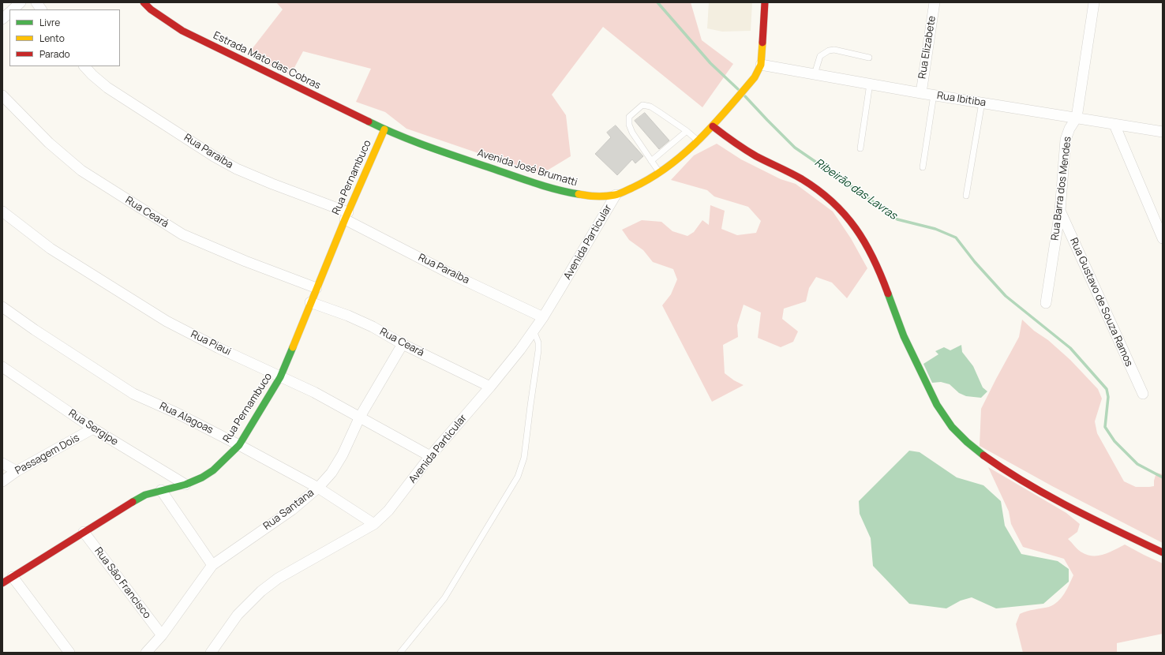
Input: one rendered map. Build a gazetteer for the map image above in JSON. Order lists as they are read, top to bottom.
{
  "streets": {
    "street": [
      "Rua Elizabete",
      "Estrada Mato das Cobras",
      "Rua Ibitiba",
      "Rua Paraíba",
      "Avenida José Brumatti",
      "Rua Pernambuco",
      "Rua Barra dos Mendes",
      "Rua Ceará",
      "Avenida Particular",
      "Rua Gustavo de Souza Ramos",
      "Rua Piaui",
      "Rua Alagoas",
      "Rua Sergipe",
      "Passagem Dois",
      "Rua Santana",
      "Rua São Francisco"
    ]
  },
  "crossings": [
    ["Rua Elizabete", "Rua Ibitiba"],
    ["Estrada Mato das Cobras", "Avenida José Brumatti"],
    ["Estrada Mato das Cobras", "Rua Pernambuco"],
    ["Rua Ibitiba", "Avenida José Brumatti"],
    ["Rua Ibitiba", "Rua Barra dos Mendes"],
    ["Rua Paraíba", "Rua Pernambuco"],
    ["Rua Paraíba", "Avenida Particular"],
    ["Avenida José Brumatti", "Rua Pernambuco"],
    ["Avenida José Brumatti", "Avenida Particular"],
    ["Rua Pernambuco", "Rua Ceará"],
    ["Rua Pernambuco", "Rua Piaui"],
    ["Rua Pernambuco", "Rua Alagoas"],
    ["Rua Pernambuco", "Rua Sergipe"],
    ["Rua Pernambuco", "Rua São Francisco"],
    ["Rua Barra dos Mendes", "Rua Gustavo de Souza Ramos"],
    ["Rua Ceará", "Avenida Particular"],
    ["Rua Ceará", "Rua Santana"],
    ["Avenida Particular", "Rua Piaui"],
    ["Avenida Particular", "Rua Alagoas"],
    ["Rua Piaui", "Rua Santana"],
    ["Rua Alagoas", "Rua Santana"],
    ["Rua Sergipe", "Passagem Dois"],
    ["Rua Santana", "Rua São Francisco"]
  ],
  "water": ["Ribeirão das Lavras"],
  "legend": ["Livre", "Lento", "Parado"]
}
